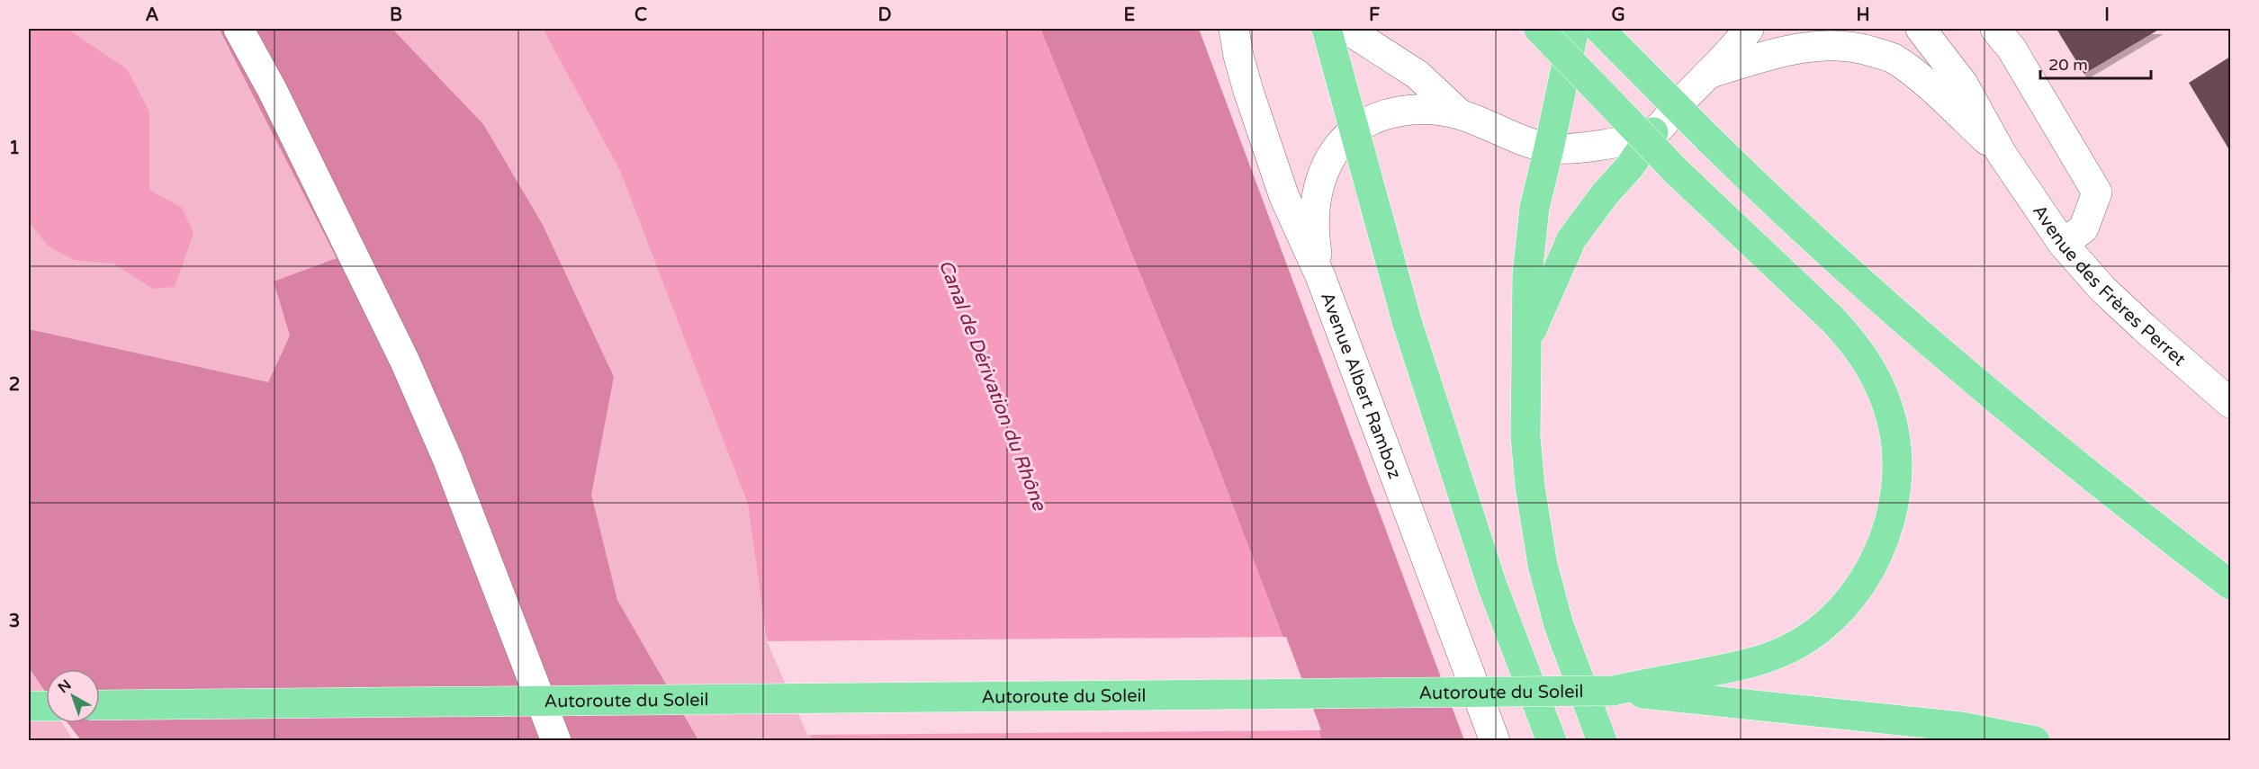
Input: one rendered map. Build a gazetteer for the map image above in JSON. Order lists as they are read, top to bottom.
{
  "streets": {
    "highway": ["Autoroute du Soleil"],
    "street": ["Avenue des Frères Perret", "Avenue Albert Ramboz"]
  },
  "water": ["Canal de Dérivation du Rhône"],
  "scale_bar": "20 m",
  "north": "top left",
  "grid": {
    "columns": [
      "A",
      "B",
      "C",
      "D",
      "E",
      "F",
      "G",
      "H",
      "I"
    ],
    "rows": ["1", "2", "3"]
  }
}
